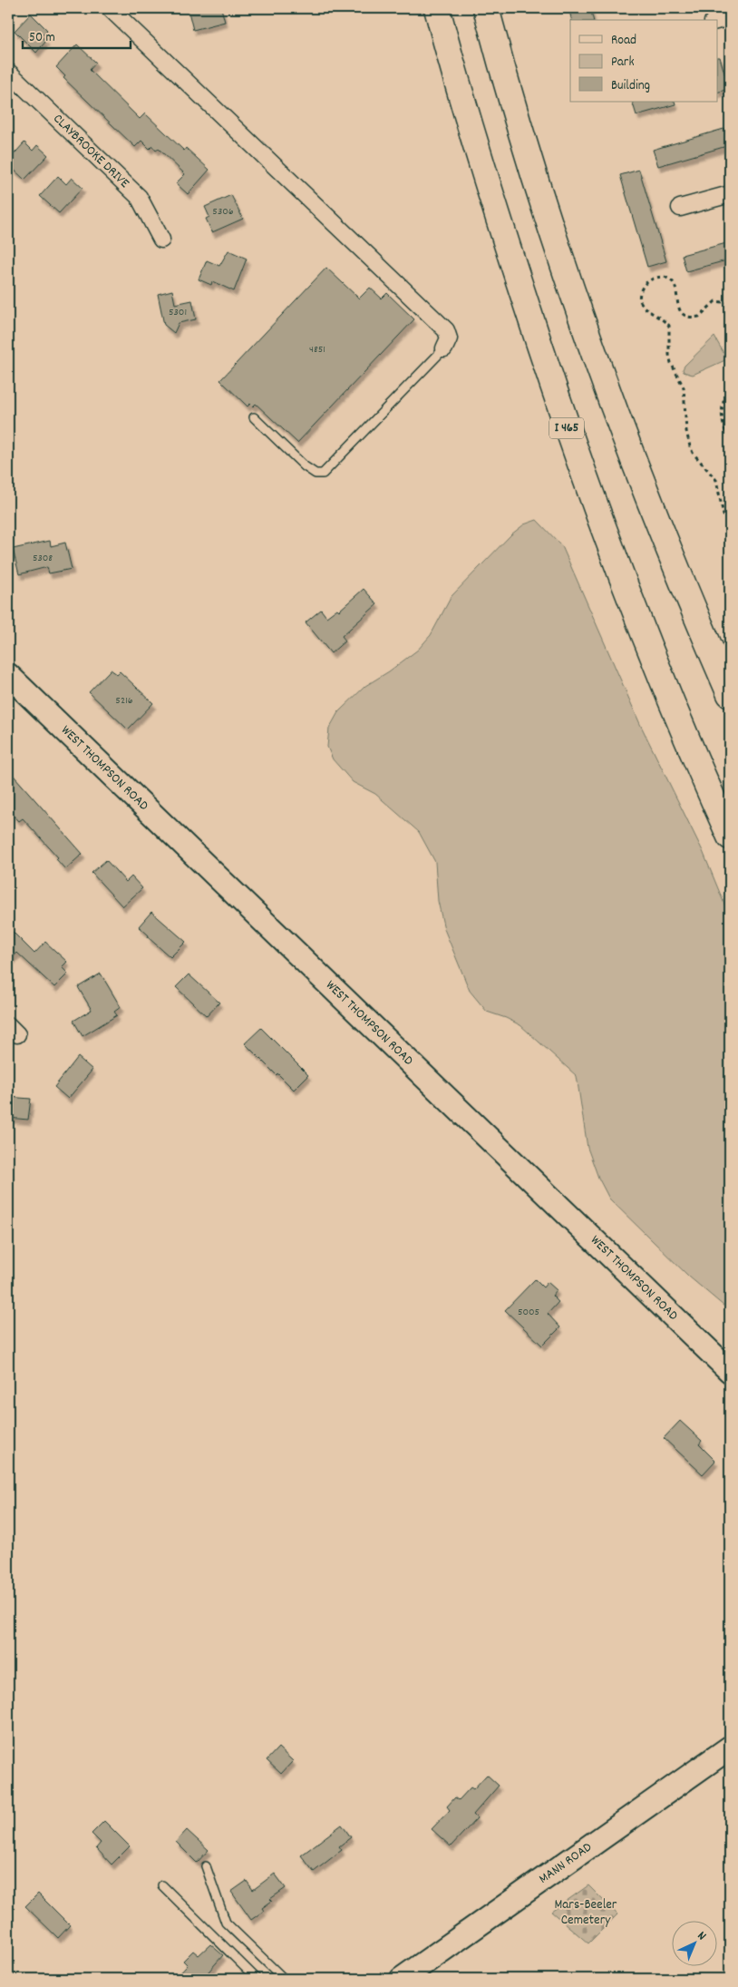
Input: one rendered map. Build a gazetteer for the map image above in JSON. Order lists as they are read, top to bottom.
{
  "streets": {
    "highway": ["I 465"],
    "main road": ["WEST THOMPSON ROAD", "MANN ROAD"],
    "street": ["CLAYBROOKE DRIVE"]
  },
  "parks": ["Mars-Beeler Cemetery"],
  "house_numbers": [
    "5306",
    "5301",
    "4851",
    "5308",
    "5216",
    "5005"
  ],
  "legend": ["Road", "Park", "Building"],
  "scale_bar": "50 m",
  "north": "top right"
}
